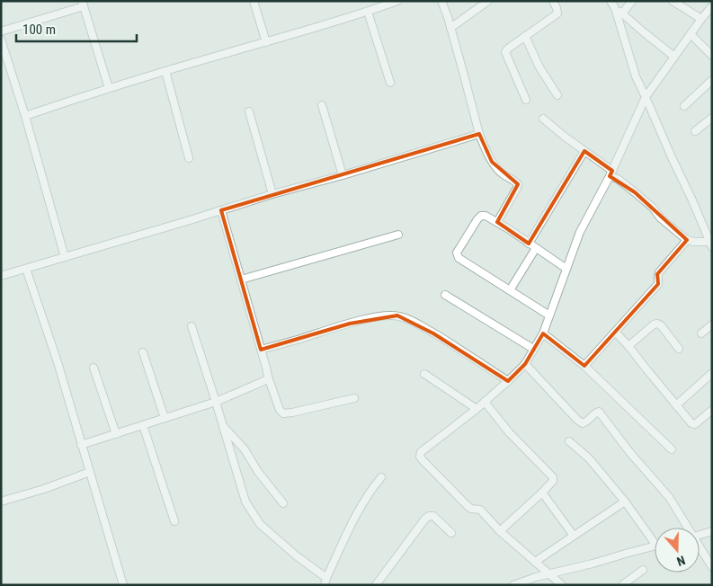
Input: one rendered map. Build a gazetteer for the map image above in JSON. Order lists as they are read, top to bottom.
{
  "scale_bar": "100 m",
  "north": "bottom"
}
